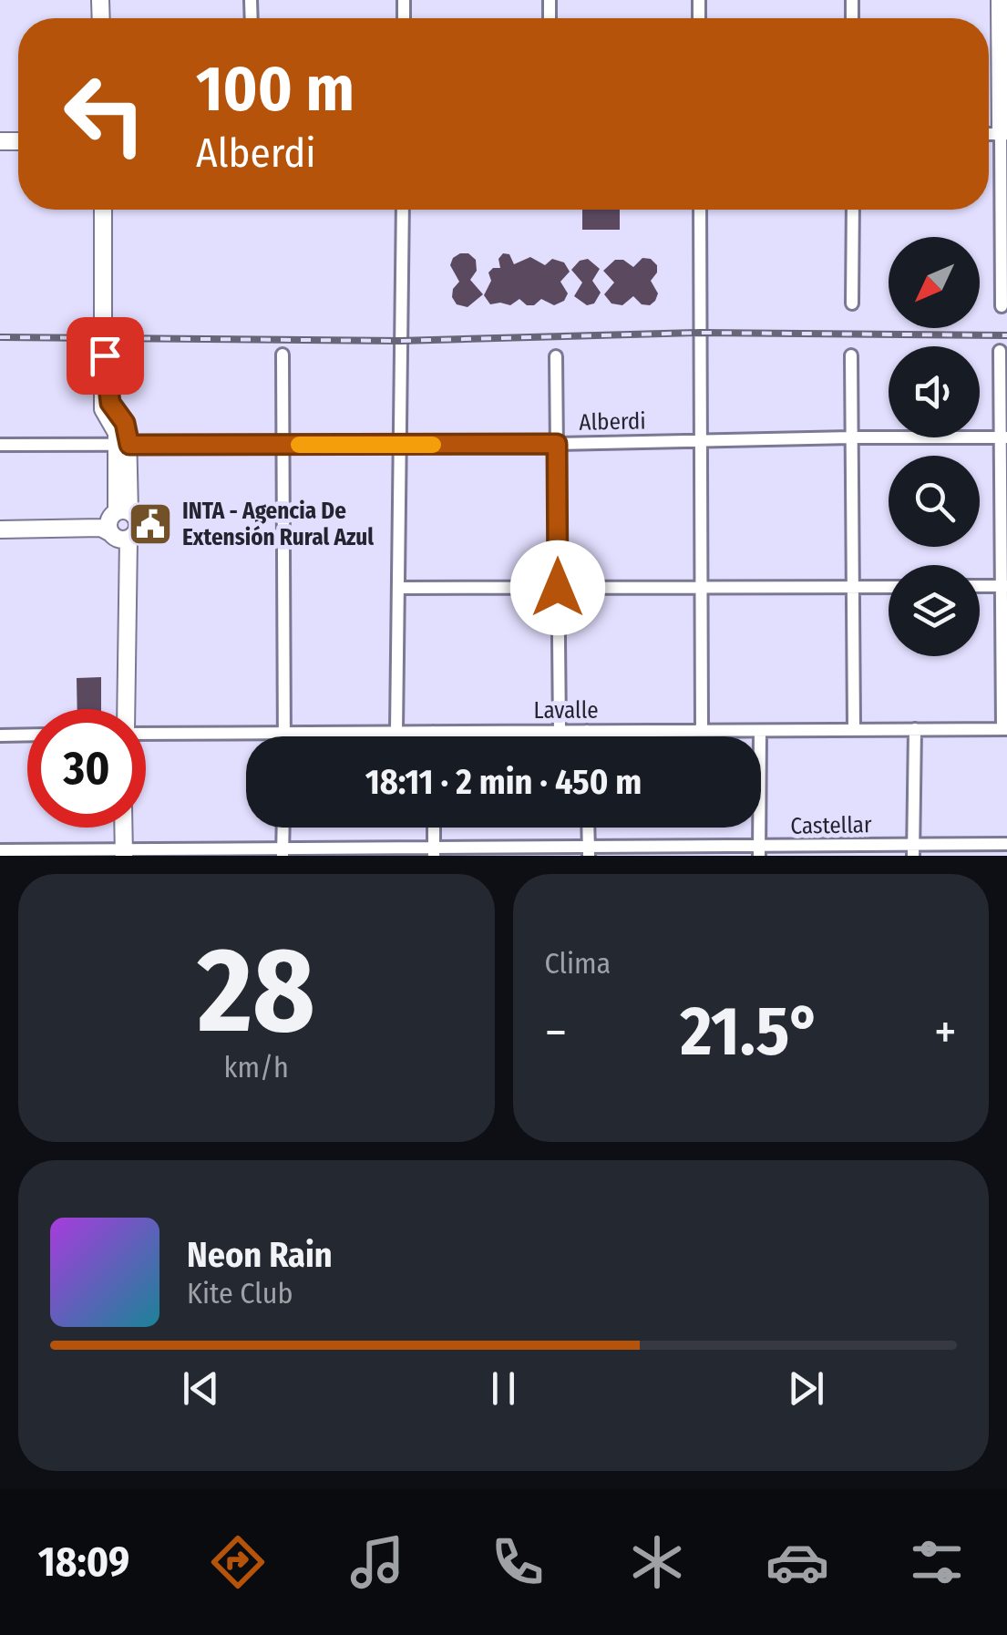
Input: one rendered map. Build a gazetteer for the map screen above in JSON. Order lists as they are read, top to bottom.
{
  "streets": {
    "street": ["Alberdi", "Lavalle", "Castellar"]
  },
  "places": {
    "public building": ["INTA - Agencia De Extensión Rural Azul"]
  },
  "north": "bottom left",
  "page": {
    "turn": ["100 m", "Alberdi"],
    "limit": "30",
    "trip": "18:11 · 2 min · 450 m",
    "tile": [
      ["28", "km/h"],
      "Clima"
    ],
    "heat": ["−", "21.5°", "+"],
    "song": ["Neon Rain", "Kite Club"],
    "tabs": "18:09"
  }
}
